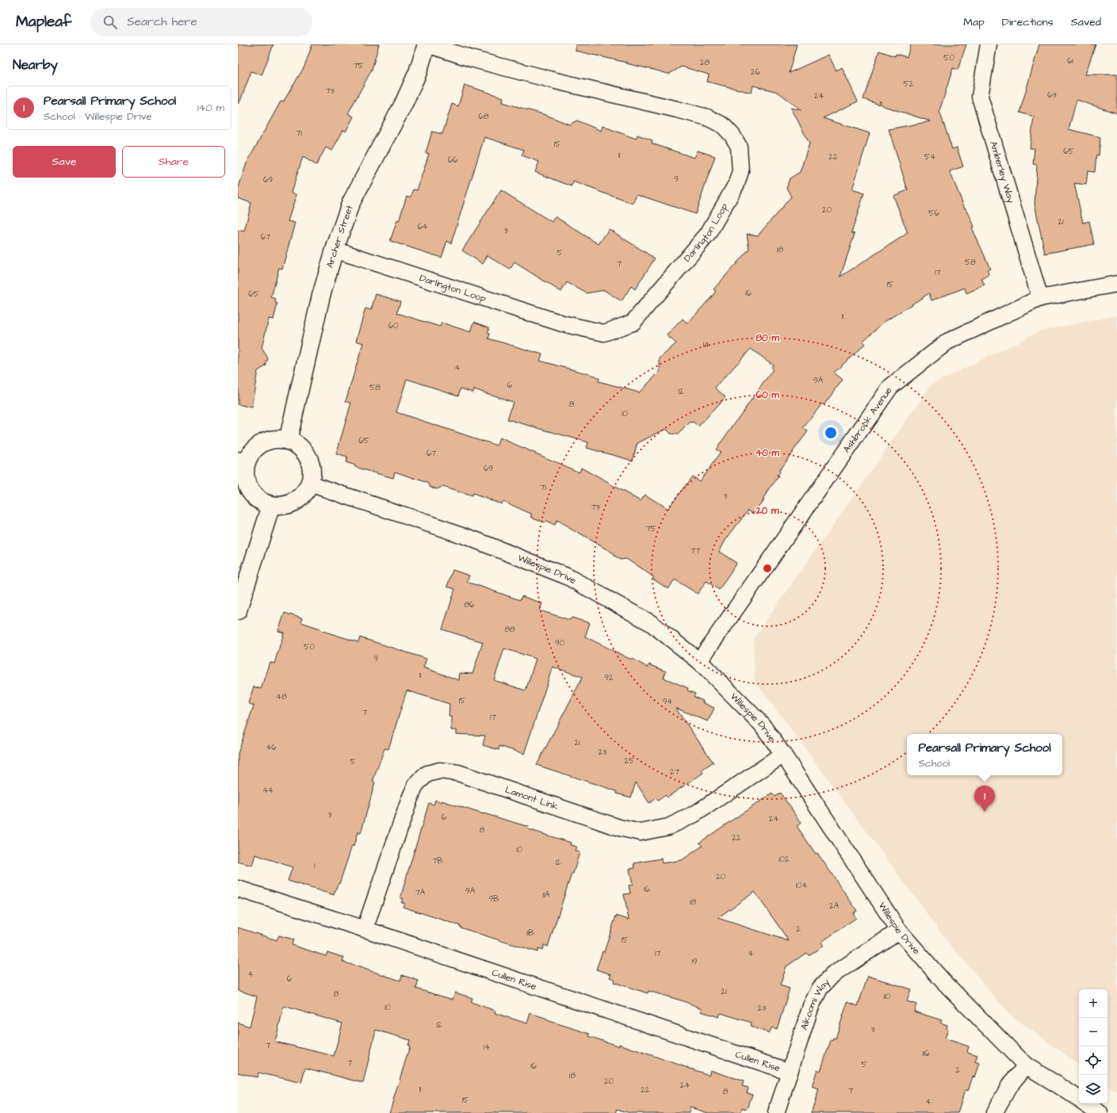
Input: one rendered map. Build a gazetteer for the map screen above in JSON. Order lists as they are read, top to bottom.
{
  "streets": {
    "street": [
      "Amberley Way",
      "Darlington Loop",
      "Archer Street",
      "Ashbrook Avenue",
      "Willespie Drive",
      "Lamont Link",
      "Cullen Rise",
      "Alkoomi Way"
    ]
  },
  "crossings": [
    ["Amberley Way", "Ashbrook Avenue"],
    ["Darlington Loop", "Archer Street"],
    ["Archer Street", "Willespie Drive"],
    ["Ashbrook Avenue", "Willespie Drive"],
    ["Willespie Drive", "Lamont Link"],
    ["Willespie Drive", "Alkoomi Way"],
    ["Lamont Link", "Cullen Rise"],
    ["Cullen Rise", "Alkoomi Way"]
  ],
  "house_numbers": [
    "50",
    "61",
    "28",
    "75",
    "26",
    "52",
    "73",
    "63",
    "24",
    "68",
    "71",
    "15",
    "65",
    "11",
    "22",
    "54",
    "66",
    "9",
    "69",
    "20",
    "56",
    "21",
    "64",
    "3",
    "67",
    "18",
    "5",
    "58",
    "7",
    "17",
    "15",
    "16",
    "65",
    "11",
    "60",
    "14",
    "4",
    "9A",
    "6",
    "58",
    "12",
    "8",
    "10",
    "65",
    "67",
    "69",
    "71",
    "3",
    "73",
    "75",
    "77",
    "86",
    "88",
    "90",
    "50",
    "9",
    "11",
    "92",
    "48",
    "15",
    "94",
    "7",
    "17",
    "21",
    "46",
    "23",
    "25",
    "5",
    "27",
    "44",
    "3",
    "6",
    "24",
    "8",
    "22",
    "10",
    "102",
    "7B",
    "12",
    "1",
    "20",
    "104",
    "16",
    "9A",
    "7A",
    "11A",
    "9B",
    "18",
    "2A",
    "2",
    "11B",
    "15",
    "17",
    "4",
    "19",
    "4",
    "6",
    "21",
    "8",
    "110",
    "10",
    "23",
    "12",
    "3",
    "7",
    "14",
    "116",
    "7",
    "5",
    "16",
    "2",
    "18",
    "20",
    "24",
    "11",
    "22",
    "7",
    "8",
    "15",
    "4"
  ],
  "page": {
    "header": "Mapleaf",
    "search": "Search here",
    "nav": ["Map", "Directions", "Saved"],
    "heading": "Nearby",
    "list": [
      {
        "mark": "1",
        "name": "Pearsall Primary School",
        "note": "School · Willespie Drive",
        "value": "140 m"
      }
    ],
    "buttons": ["Save", "Share"],
    "popup": ["Pearsall Primary School", "School"],
    "pins": "1",
    "map_buttons": ["+", "−"]
  },
  "rings": [
    "80 m",
    "60 m",
    "40 m",
    "20 m"
  ]
}
